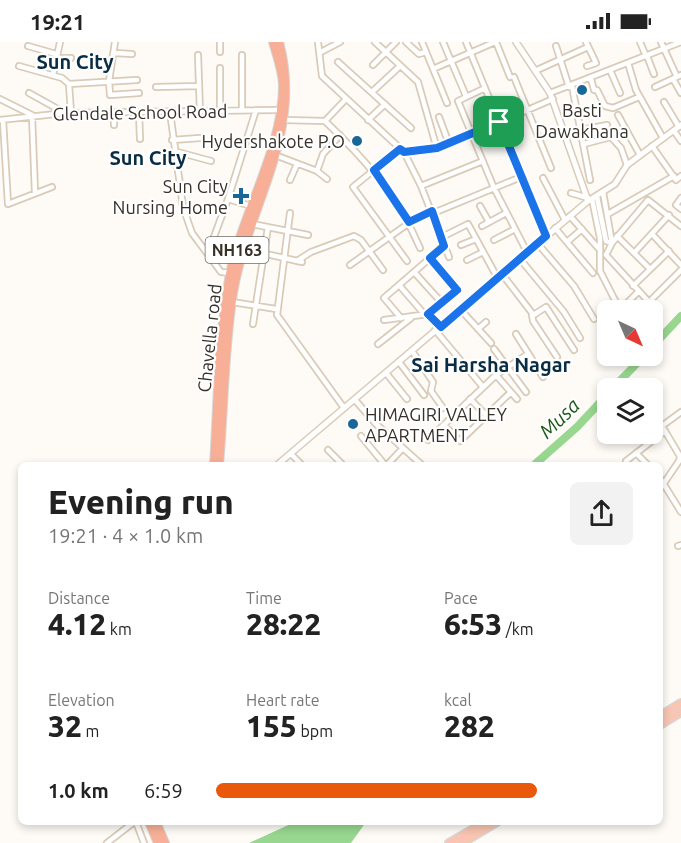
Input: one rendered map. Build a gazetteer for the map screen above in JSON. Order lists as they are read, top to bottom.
{
  "streets": {
    "highway": ["NH163", "Chavella road"],
    "street": ["Glendale School Road"]
  },
  "crossings": [
    ["Glendale School Road", "Chavella road"]
  ],
  "districts": ["Sun City", "Sun City", "Sai Harsha Nagar"],
  "water": ["Musa"],
  "places": {
    "other": ["Basti Dawakhana", "Hydershakote P.O", "HIMAGIRI VALLEY APARTMENT"],
    "health": ["Sun City Nursing Home"]
  },
  "north": "bottom right",
  "page": {
    "status": "19:21",
    "heading": ["Evening run", "19:21 · 4 × 1.0 km"],
    "stats": [
      ["Distance", "4.12 km"],
      ["Time", "28:22"],
      ["Pace", "6:53 /km"],
      ["Elevation", "32 m"],
      ["Heart rate", "155 bpm"],
      ["kcal", "282"]
    ],
    "list": [
      {
        "name": "1.0 km",
        "note": "6:59"
      }
    ]
  }
}
